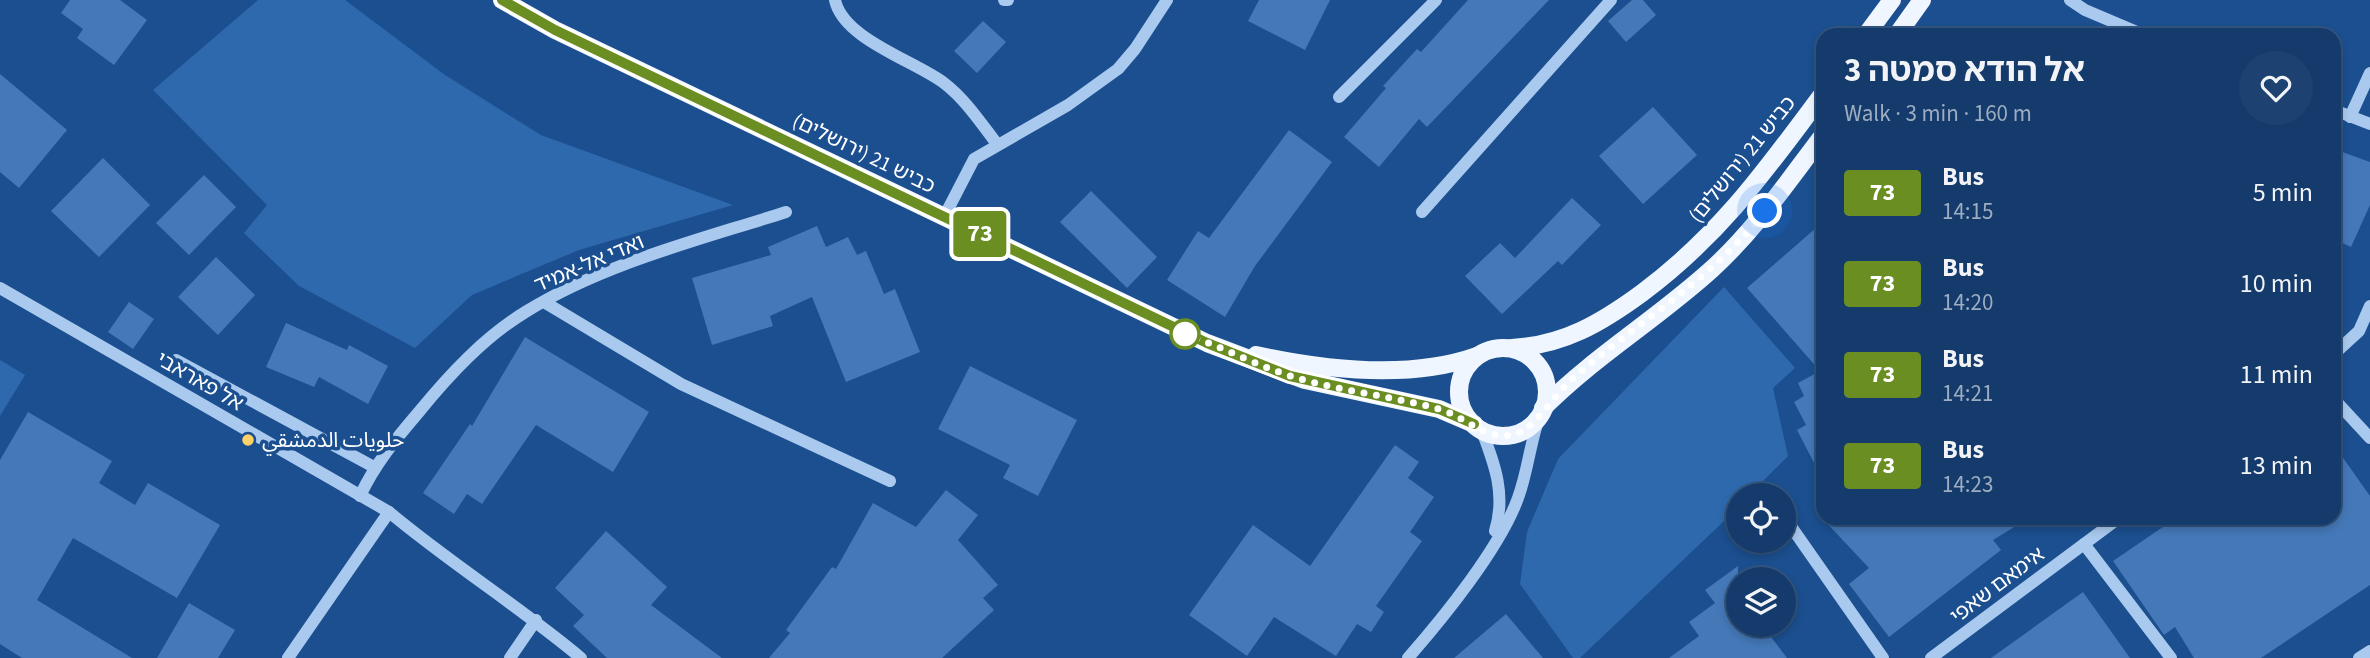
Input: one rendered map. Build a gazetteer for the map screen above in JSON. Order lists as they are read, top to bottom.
{
  "streets": {
    "main road": ["כביש 21 (ירושלים)"],
    "street": ["ואדי אל-אמיד", "אל פאראבי", "אימאם שאפי"]
  },
  "crossings": [
    ["ואדי אל-אמיד", "אל פאראבי"]
  ],
  "places": ["حلويات الدمشقي"],
  "lines": ["bus line 73"],
  "page": {
    "on_map": "73",
    "heading": ["אל הודא סמטה 3", "Walk · 3 min · 160 m"],
    "list": [
      {
        "mark": "73",
        "name": "Bus",
        "note": "14:15",
        "value": "5 min"
      },
      {
        "mark": "73",
        "name": "Bus",
        "note": "14:20",
        "value": "10 min"
      },
      {
        "mark": "73",
        "name": "Bus",
        "note": "14:21",
        "value": "11 min"
      },
      {
        "mark": "73",
        "name": "Bus",
        "note": "14:23",
        "value": "13 min"
      }
    ]
  }
}
